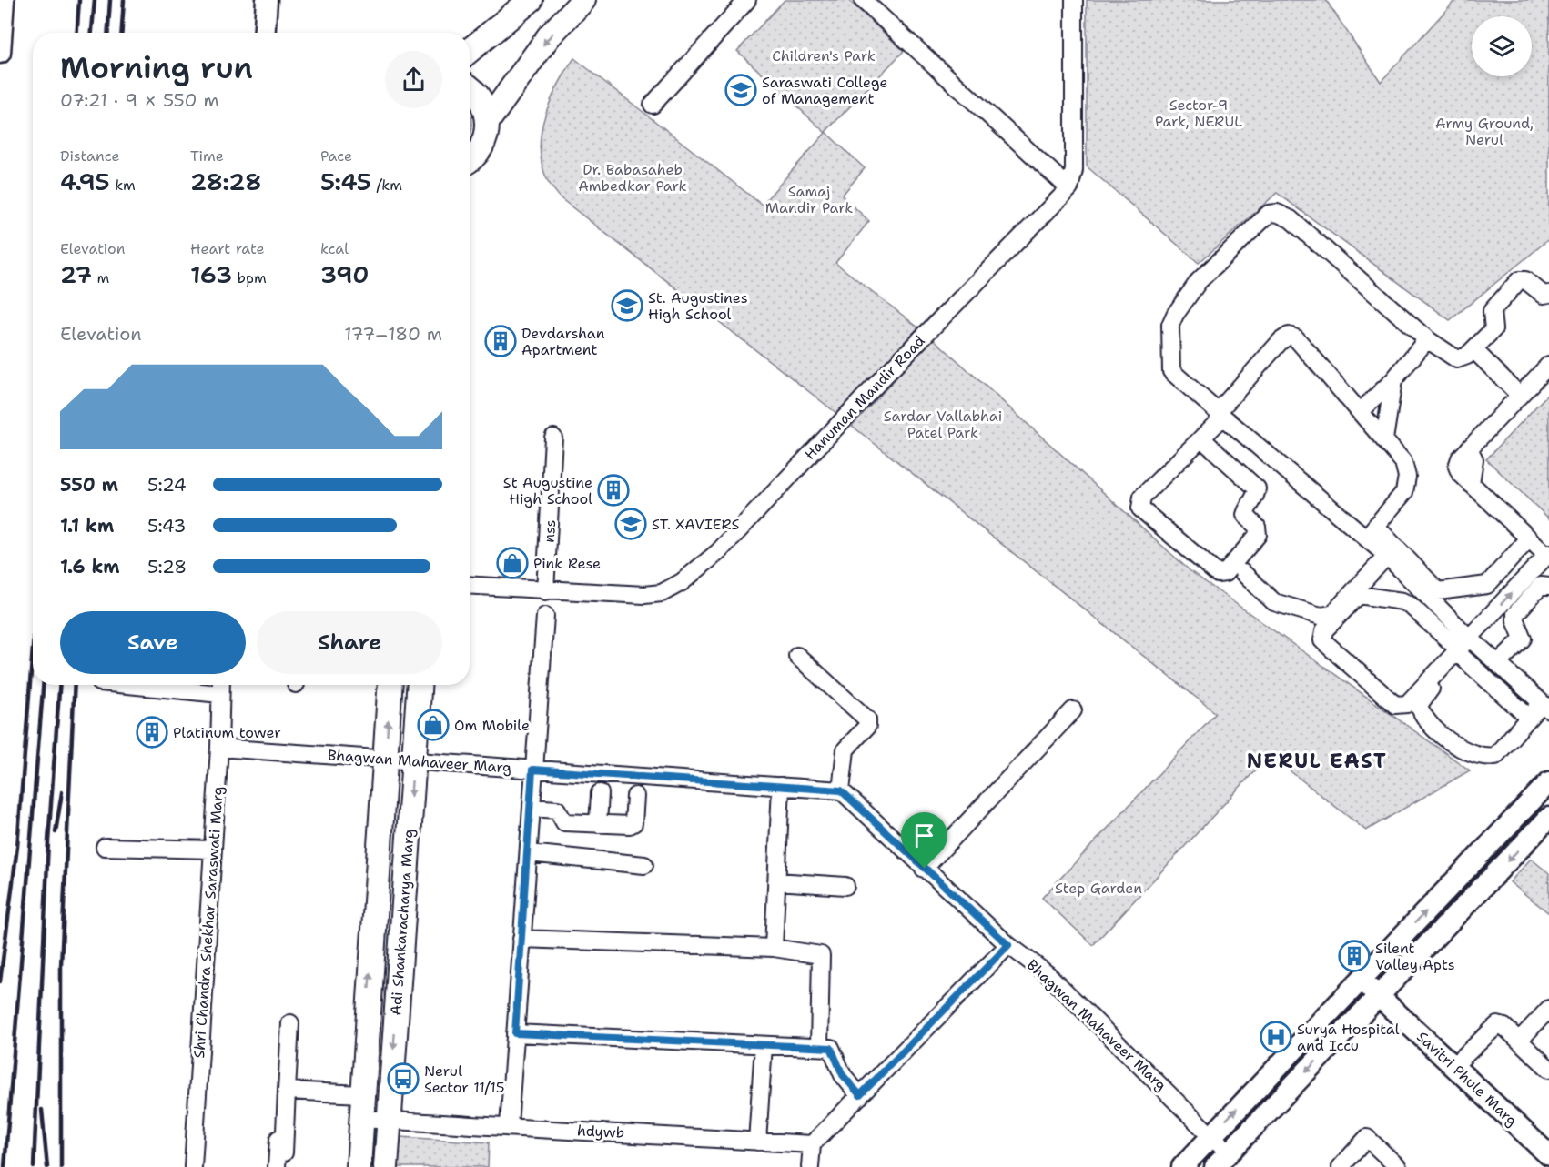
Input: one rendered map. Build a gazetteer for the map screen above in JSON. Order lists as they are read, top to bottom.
{
  "streets": {
    "main road": ["Adi Shankaracharya Marg"],
    "street": [
      "Hanuman Mandir Road",
      "nss",
      "Bhagwan Mahaveer Marg",
      "Shri Chandra Shekhar Saraswati Marg",
      "Savitri Phule Marg",
      "hdywb"
    ]
  },
  "crossings": [
    ["Hanuman Mandir Road", "nss"],
    ["Bhagwan Mahaveer Marg", "Shri Chandra Shekhar Saraswati Marg"],
    ["Bhagwan Mahaveer Marg", "Adi Shankaracharya Marg"],
    ["Adi Shankaracharya Marg", "hdywb"]
  ],
  "districts": ["NERUL EAST"],
  "parks": [
    "Children's Park",
    "Sector-9 Park, NERUL",
    "Army Ground, Nerul",
    "Dr. Babasaheb Ambedkar Park",
    "Samaj Mandir Park",
    "Sardar Vallabhai Patel Park",
    "Step Garden"
  ],
  "places": {
    "school or university": ["Saraswati College of Management", "St. Augustines High School", "ST. XAVIERS"],
    "building": [
      "Devdarshan Apartment",
      "St Augustine High School",
      "Platinum tower",
      "Silent Valley Apts"
    ],
    "shop": ["Pink Rese", "Om Mobile"],
    "hospital": ["Surya Hospital and Iccu"],
    "bus stop": ["Nerul Sector 11/15"]
  },
  "page": {
    "heading": ["Morning run", "07:21 · 9 × 550 m"],
    "stats": [
      ["Distance", "4.95 km"],
      ["Time", "28:28"],
      ["Pace", "5:45 /km"],
      ["Elevation", "27 m"],
      ["Heart rate", "163 bpm"],
      ["kcal", "390"]
    ],
    "chart": ["Elevation", "177–180 m"],
    "list": [
      {
        "name": "550 m",
        "note": "5:24"
      },
      {
        "name": "1.1 km",
        "note": "5:43"
      },
      {
        "name": "1.6 km",
        "note": "5:28"
      }
    ],
    "buttons": ["Save", "Share"]
  }
}
